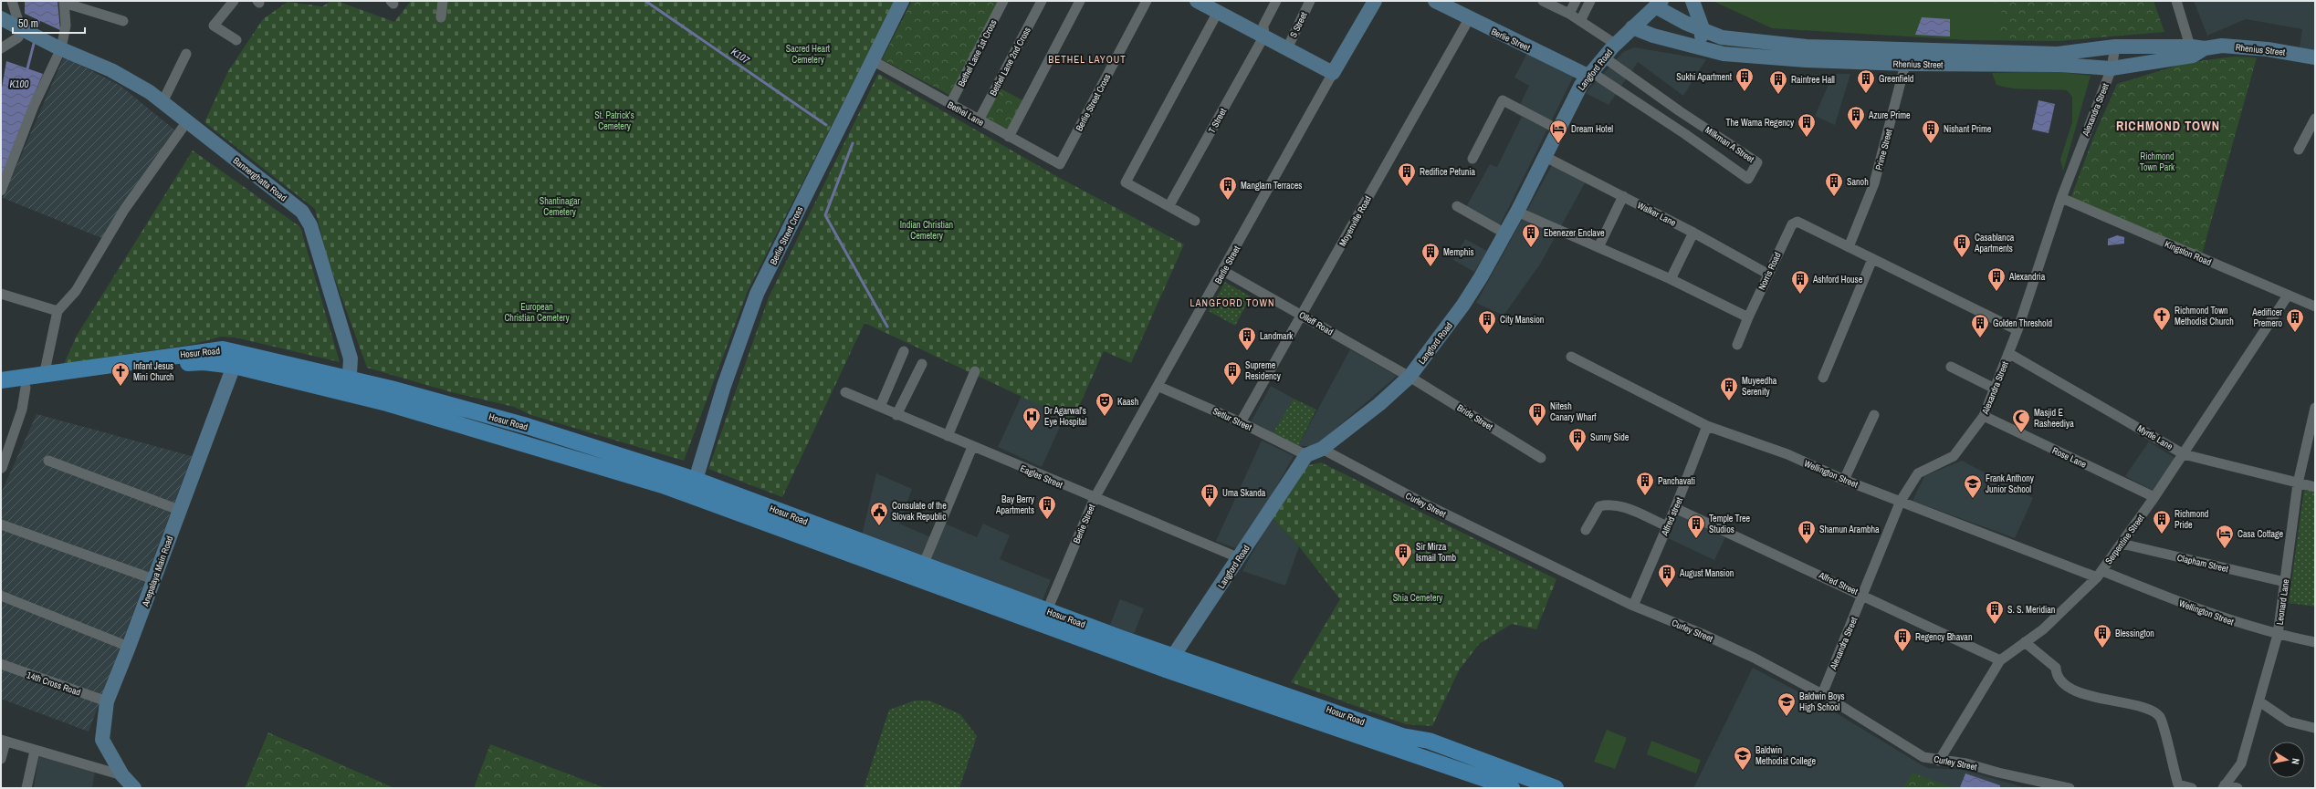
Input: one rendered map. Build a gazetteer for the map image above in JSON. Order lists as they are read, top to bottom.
{
  "streets": {
    "main road": ["Hosur Road"],
    "street": [
      "S Street",
      "Berlie Street",
      "Rhenius Street",
      "Bethel Lane 1st Cross",
      "Bethel Lane 2nd Cross",
      "Langford Road",
      "Berlie Street Cross",
      "Alexandra Street",
      "Bethel Lane",
      "T Street",
      "Milkman A Street",
      "Prime Street",
      "Bannerghatta Road",
      "Walker Lane",
      "Moyenville Road",
      "Kingston Road",
      "Norris Road",
      "Olleff Road",
      "Bride Street",
      "Setlur Street",
      "Myrtle Lane",
      "Rose Lane",
      "Wellington Street",
      "Eagles Street",
      "Curley Street",
      "Alfred street",
      "Serpentine Street",
      "Clapham Street",
      "Anepalaya Main Road",
      "Alfred Street",
      "Leonard Lane",
      "14th Cross Road"
    ]
  },
  "crossings": [
    ["Berlie Street", "Langford Road"],
    ["Berlie Street", "Milkman A Street"],
    ["Berlie Street", "Moyenville Road"],
    ["Berlie Street", "Olleff Road"],
    ["Berlie Street", "Hosur Road"],
    ["Berlie Street", "Setlur Street"],
    ["Berlie Street", "Eagles Street"],
    ["Rhenius Street", "Langford Road"],
    ["Rhenius Street", "Alexandra Street"],
    ["Rhenius Street", "Prime Street"],
    ["Bethel Lane 1st Cross", "Bethel Lane"],
    ["Bethel Lane 2nd Cross", "Bethel Lane"],
    ["Langford Road", "Milkman A Street"],
    ["Langford Road", "Walker Lane"],
    ["Langford Road", "Olleff Road"],
    ["Langford Road", "Hosur Road"],
    ["Langford Road", "Bride Street"],
    ["Langford Road", "Setlur Street"],
    ["Langford Road", "Eagles Street"],
    ["Langford Road", "Curley Street"],
    ["Berlie Street Cross", "Bethel Lane"],
    ["Berlie Street Cross", "Hosur Road"],
    ["Alexandra Street", "Kingston Road"],
    ["Alexandra Street", "Norris Road"],
    ["Alexandra Street", "Myrtle Lane"],
    ["Alexandra Street", "Rose Lane"],
    ["Alexandra Street", "Wellington Street"],
    ["Alexandra Street", "Curley Street"],
    ["Alexandra Street", "Alfred Street"],
    ["Prime Street", "Norris Road"],
    ["Bannerghatta Road", "Hosur Road"],
    ["Walker Lane", "Norris Road"],
    ["Moyenville Road", "Olleff Road"],
    ["Moyenville Road", "Setlur Street"],
    ["Kingston Road", "Serpentine Street"],
    ["Olleff Road", "Bride Street"],
    ["Hosur Road", "Anepalaya Main Road"],
    ["Myrtle Lane", "Serpentine Street"],
    ["Myrtle Lane", "Leonard Lane"],
    ["Rose Lane", "Serpentine Street"],
    ["Wellington Street", "Alfred street"],
    ["Wellington Street", "Serpentine Street"],
    ["Wellington Street", "Leonard Lane"],
    ["Curley Street", "Alfred street"],
    ["Curley Street", "Serpentine Street"],
    ["Alfred street", "Alfred Street"],
    ["Serpentine Street", "Clapham Street"],
    ["Serpentine Street", "Alfred Street"],
    ["Clapham Street", "Leonard Lane"],
    ["Anepalaya Main Road", "14th Cross Road"]
  ],
  "districts": ["BETHEL LAYOUT", "RICHMOND TOWN", "LANGFORD TOWN"],
  "water": ["K107", "K100"],
  "parks": [
    "Sacred Heart Cemetery",
    "St. Patrick's Cemetery",
    "Richmond Town Park",
    "Shantinagar Cemetery",
    "Indian Christian Cemetery",
    "European Christian Cemetery",
    "Shia Cemetery"
  ],
  "places": {
    "building": [
      "Sukhi Apartment",
      "Greenfield",
      "Raintree Hall",
      "Azure Prime",
      "The Wama Regency",
      "Nishant Prime",
      "Redifice Petunia",
      "Sanoh",
      "Manglam Terraces",
      "Ebenezer Enclave",
      "Casablanca Apartments",
      "Memphis",
      "Alexandria",
      "Ashford House",
      "Aedificer Premero",
      "City Mansion",
      "Golden Threshold",
      "Landmark",
      "Supreme Residency",
      "Muyeedha Serenity",
      "Nitesh Canary Wharf",
      "Sunny Side",
      "Panchavati",
      "Uma Skanda",
      "Bay Berry Apartments",
      "Richmond Pride",
      "Temple Tree Studios",
      "Shamun Arambha",
      "Sir Mirza Ismail Tomb",
      "August Mansion",
      "S. S. Meridian",
      "Blessington",
      "Regency Bhavan"
    ],
    "hotel": ["Dream Hotel", "Casa Cottage"],
    "church": ["Richmond Town Methodist Church", "Infant Jesus Mini Church"],
    "theatre": ["Kaash"],
    "hospital": ["Dr Agarwal's Eye Hospital"],
    "mosque": ["Masjid E Rasheediya"],
    "school or university": ["Frank Anthony Junior School", "Baldwin Boys High School", "Baldwin Methodist College"],
    "public building": ["Consulate of the Slovak Republic"]
  },
  "scale_bar": "50 m",
  "north": "right"
}
